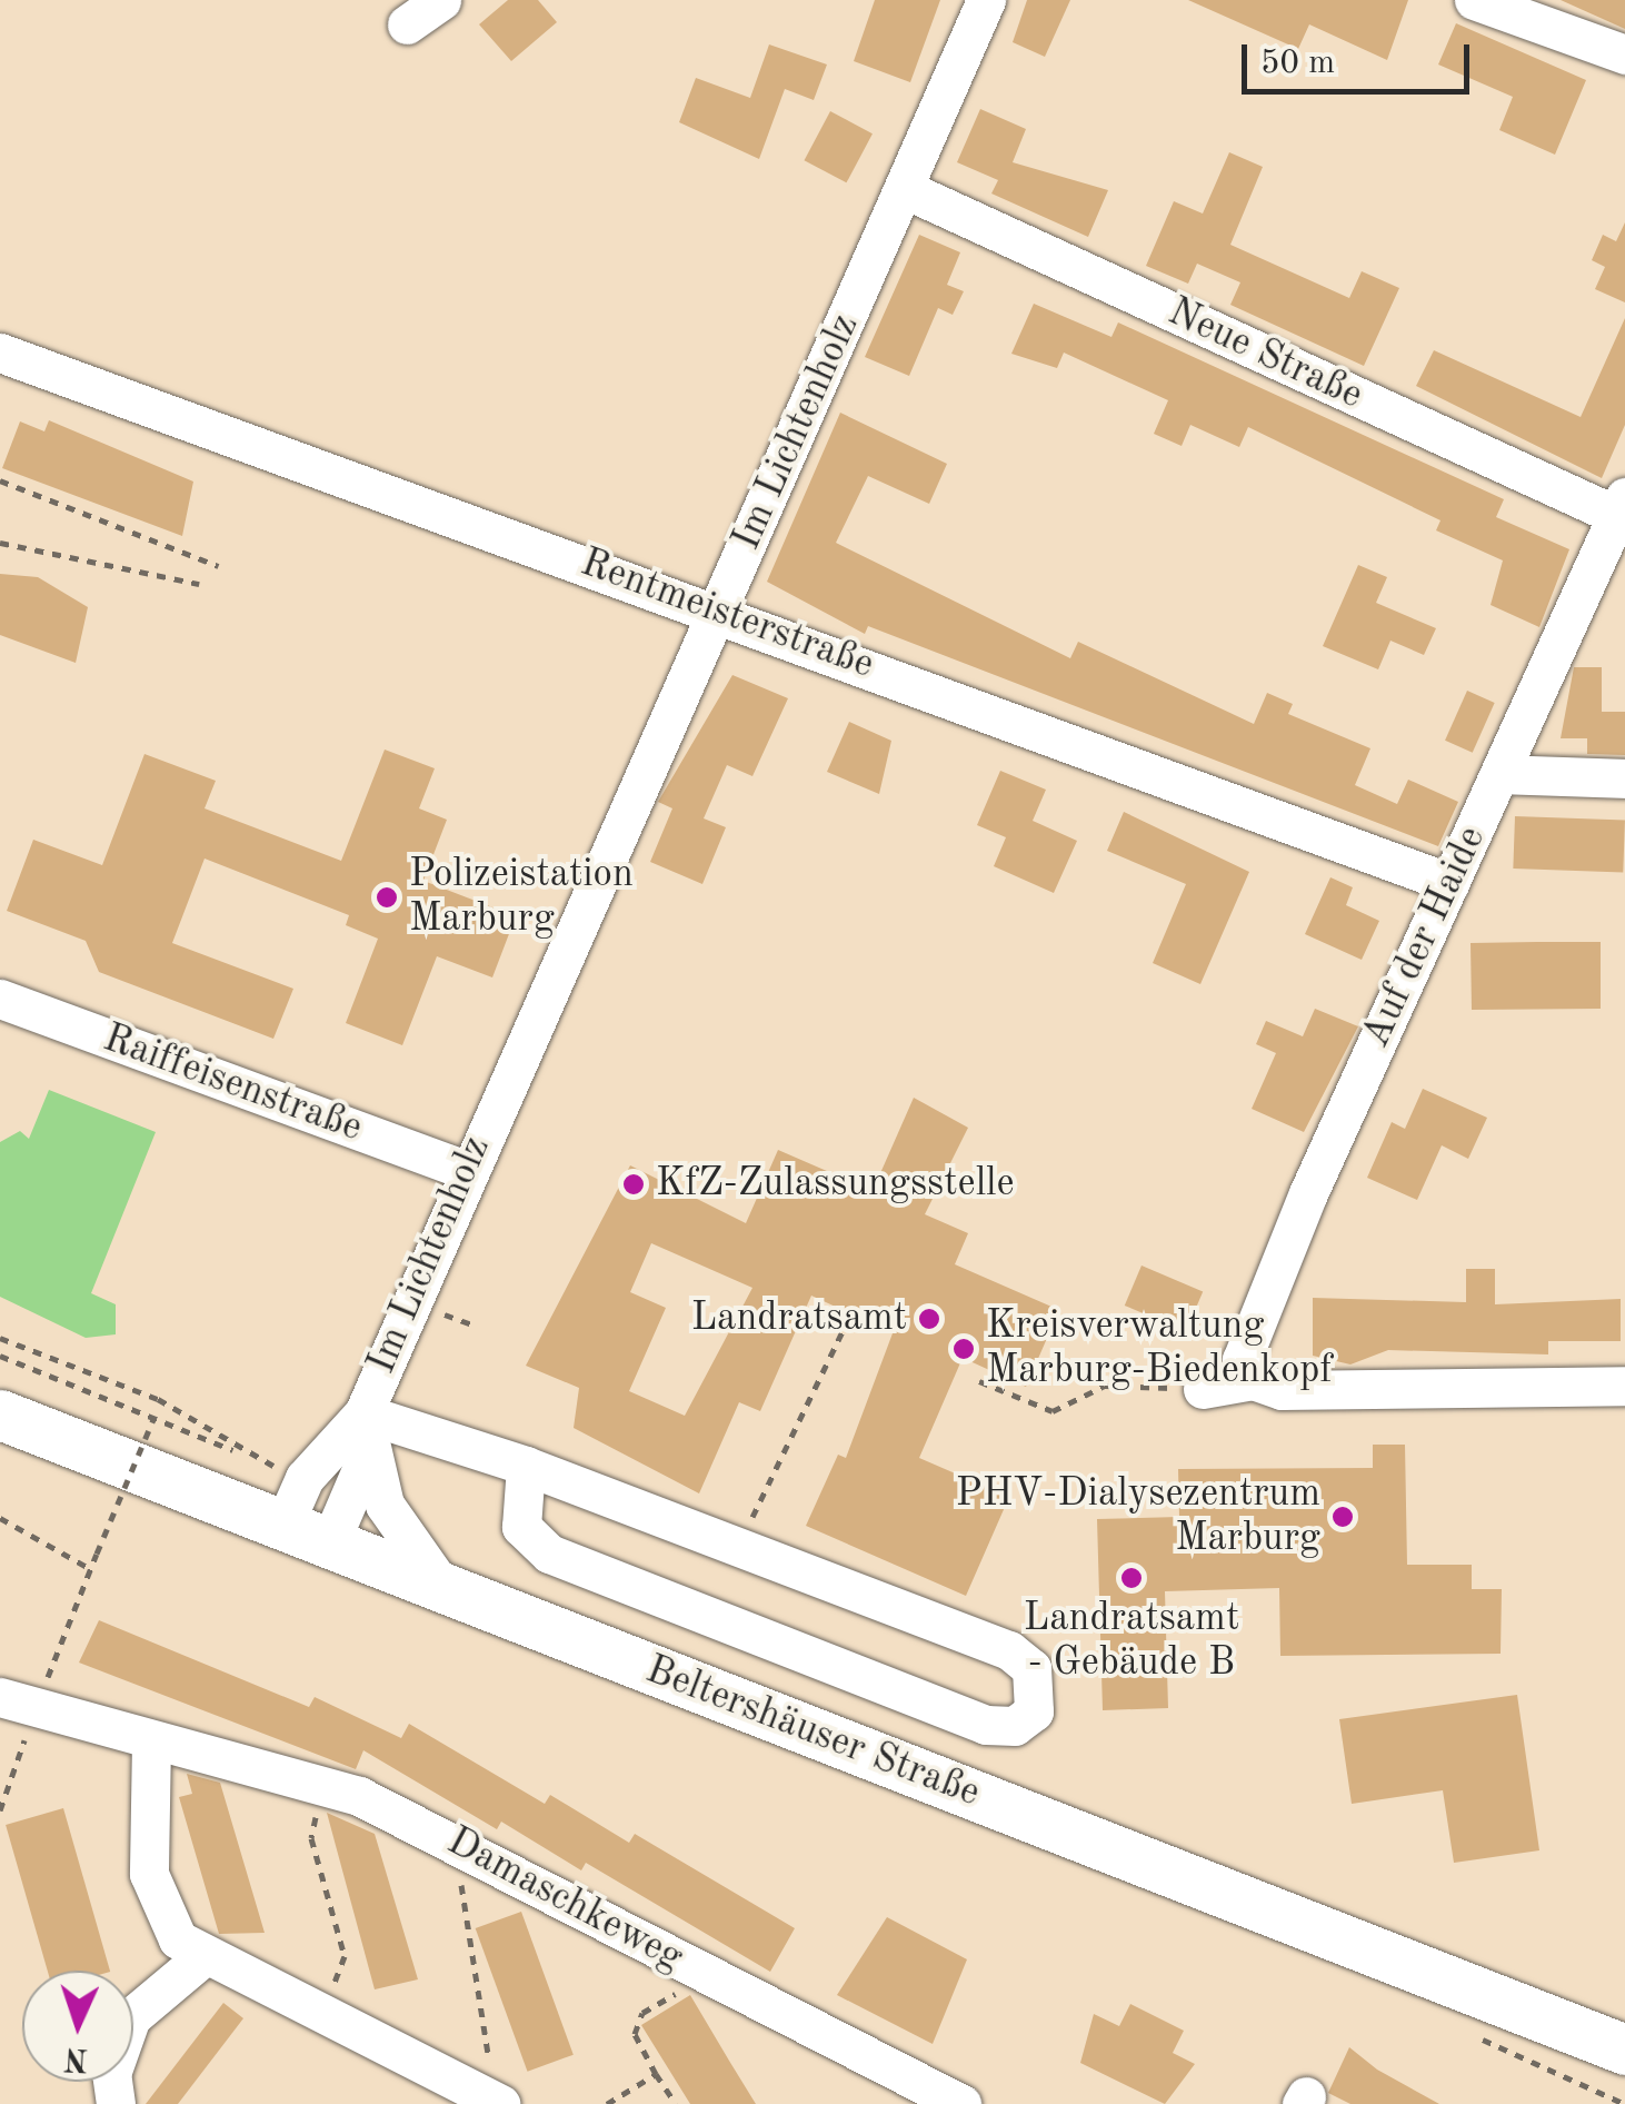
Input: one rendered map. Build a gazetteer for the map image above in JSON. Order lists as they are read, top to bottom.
{
  "streets": {
    "main road": ["Beltershäuser Straße"],
    "street": [
      "Neue Straße",
      "Im Lichtenholz",
      "Rentmeisterstraße",
      "Auf der Haide",
      "Raiffeisenstraße",
      "Damaschkeweg"
    ]
  },
  "crossings": [
    ["Neue Straße", "Im Lichtenholz"],
    ["Neue Straße", "Auf der Haide"],
    ["Im Lichtenholz", "Rentmeisterstraße"],
    ["Im Lichtenholz", "Raiffeisenstraße"],
    ["Im Lichtenholz", "Beltershäuser Straße"],
    ["Rentmeisterstraße", "Auf der Haide"]
  ],
  "places": [
    "Polizeistation Marburg",
    "KfZ-Zulassungsstelle",
    "Landratsamt",
    "Kreisverwaltung Marburg-Biedenkopf",
    "PHV-Dialysezentrum Marburg",
    "Landratsamt - Gebäude B"
  ],
  "scale_bar": "50 m",
  "north": "bottom"
}
